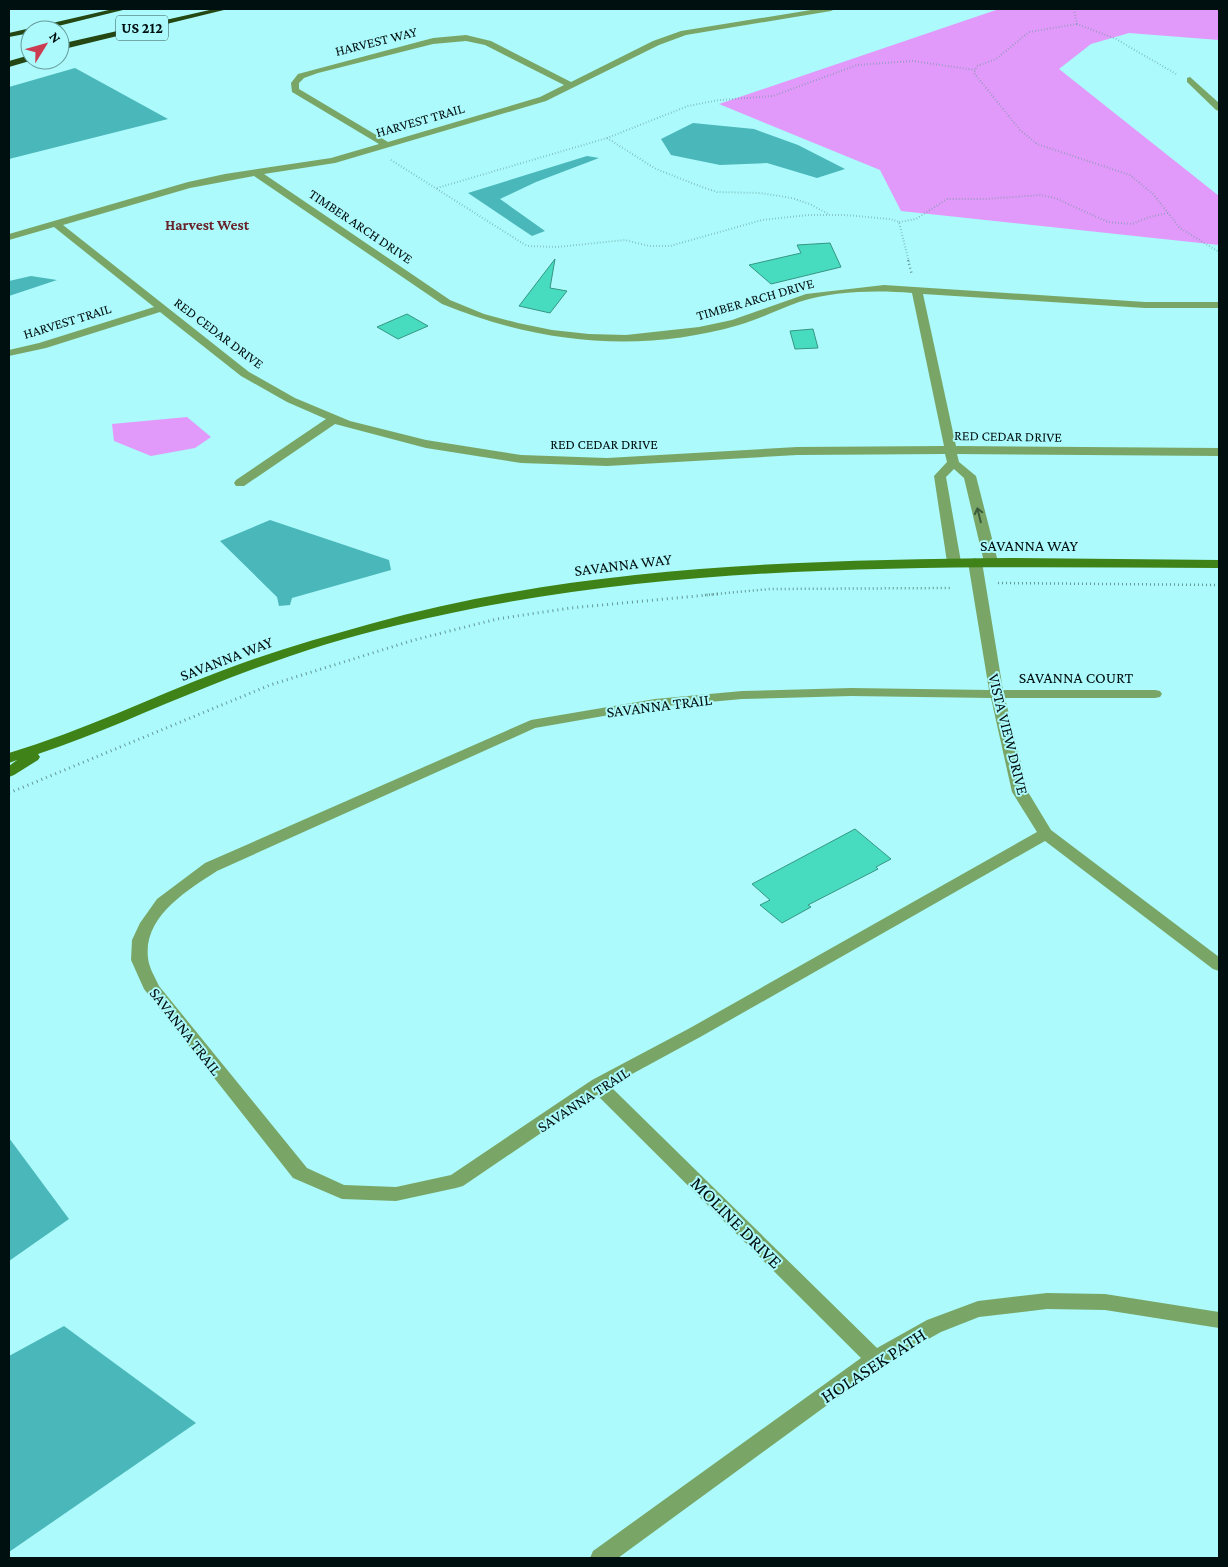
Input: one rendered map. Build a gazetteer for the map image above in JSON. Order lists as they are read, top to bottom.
{
  "streets": {
    "highway": ["US 212"],
    "street": [
      "HARVEST WAY",
      "HARVEST TRAIL",
      "TIMBER ARCH DRIVE",
      "RED CEDAR DRIVE",
      "SAVANNA WAY",
      "SAVANNA COURT",
      "SAVANNA TRAIL",
      "VISTA VIEW DRIVE",
      "MOLINE DRIVE",
      "HOLASEK PATH"
    ]
  },
  "crossings": [
    ["HARVEST WAY", "HARVEST TRAIL"],
    ["HARVEST TRAIL", "TIMBER ARCH DRIVE"],
    ["HARVEST TRAIL", "RED CEDAR DRIVE"],
    ["SAVANNA WAY", "VISTA VIEW DRIVE"],
    ["SAVANNA COURT", "SAVANNA TRAIL"],
    ["SAVANNA COURT", "VISTA VIEW DRIVE"],
    ["SAVANNA TRAIL", "VISTA VIEW DRIVE"],
    ["SAVANNA TRAIL", "MOLINE DRIVE"],
    ["MOLINE DRIVE", "HOLASEK PATH"]
  ],
  "districts": ["Harvest West"],
  "north": "top right"
}
